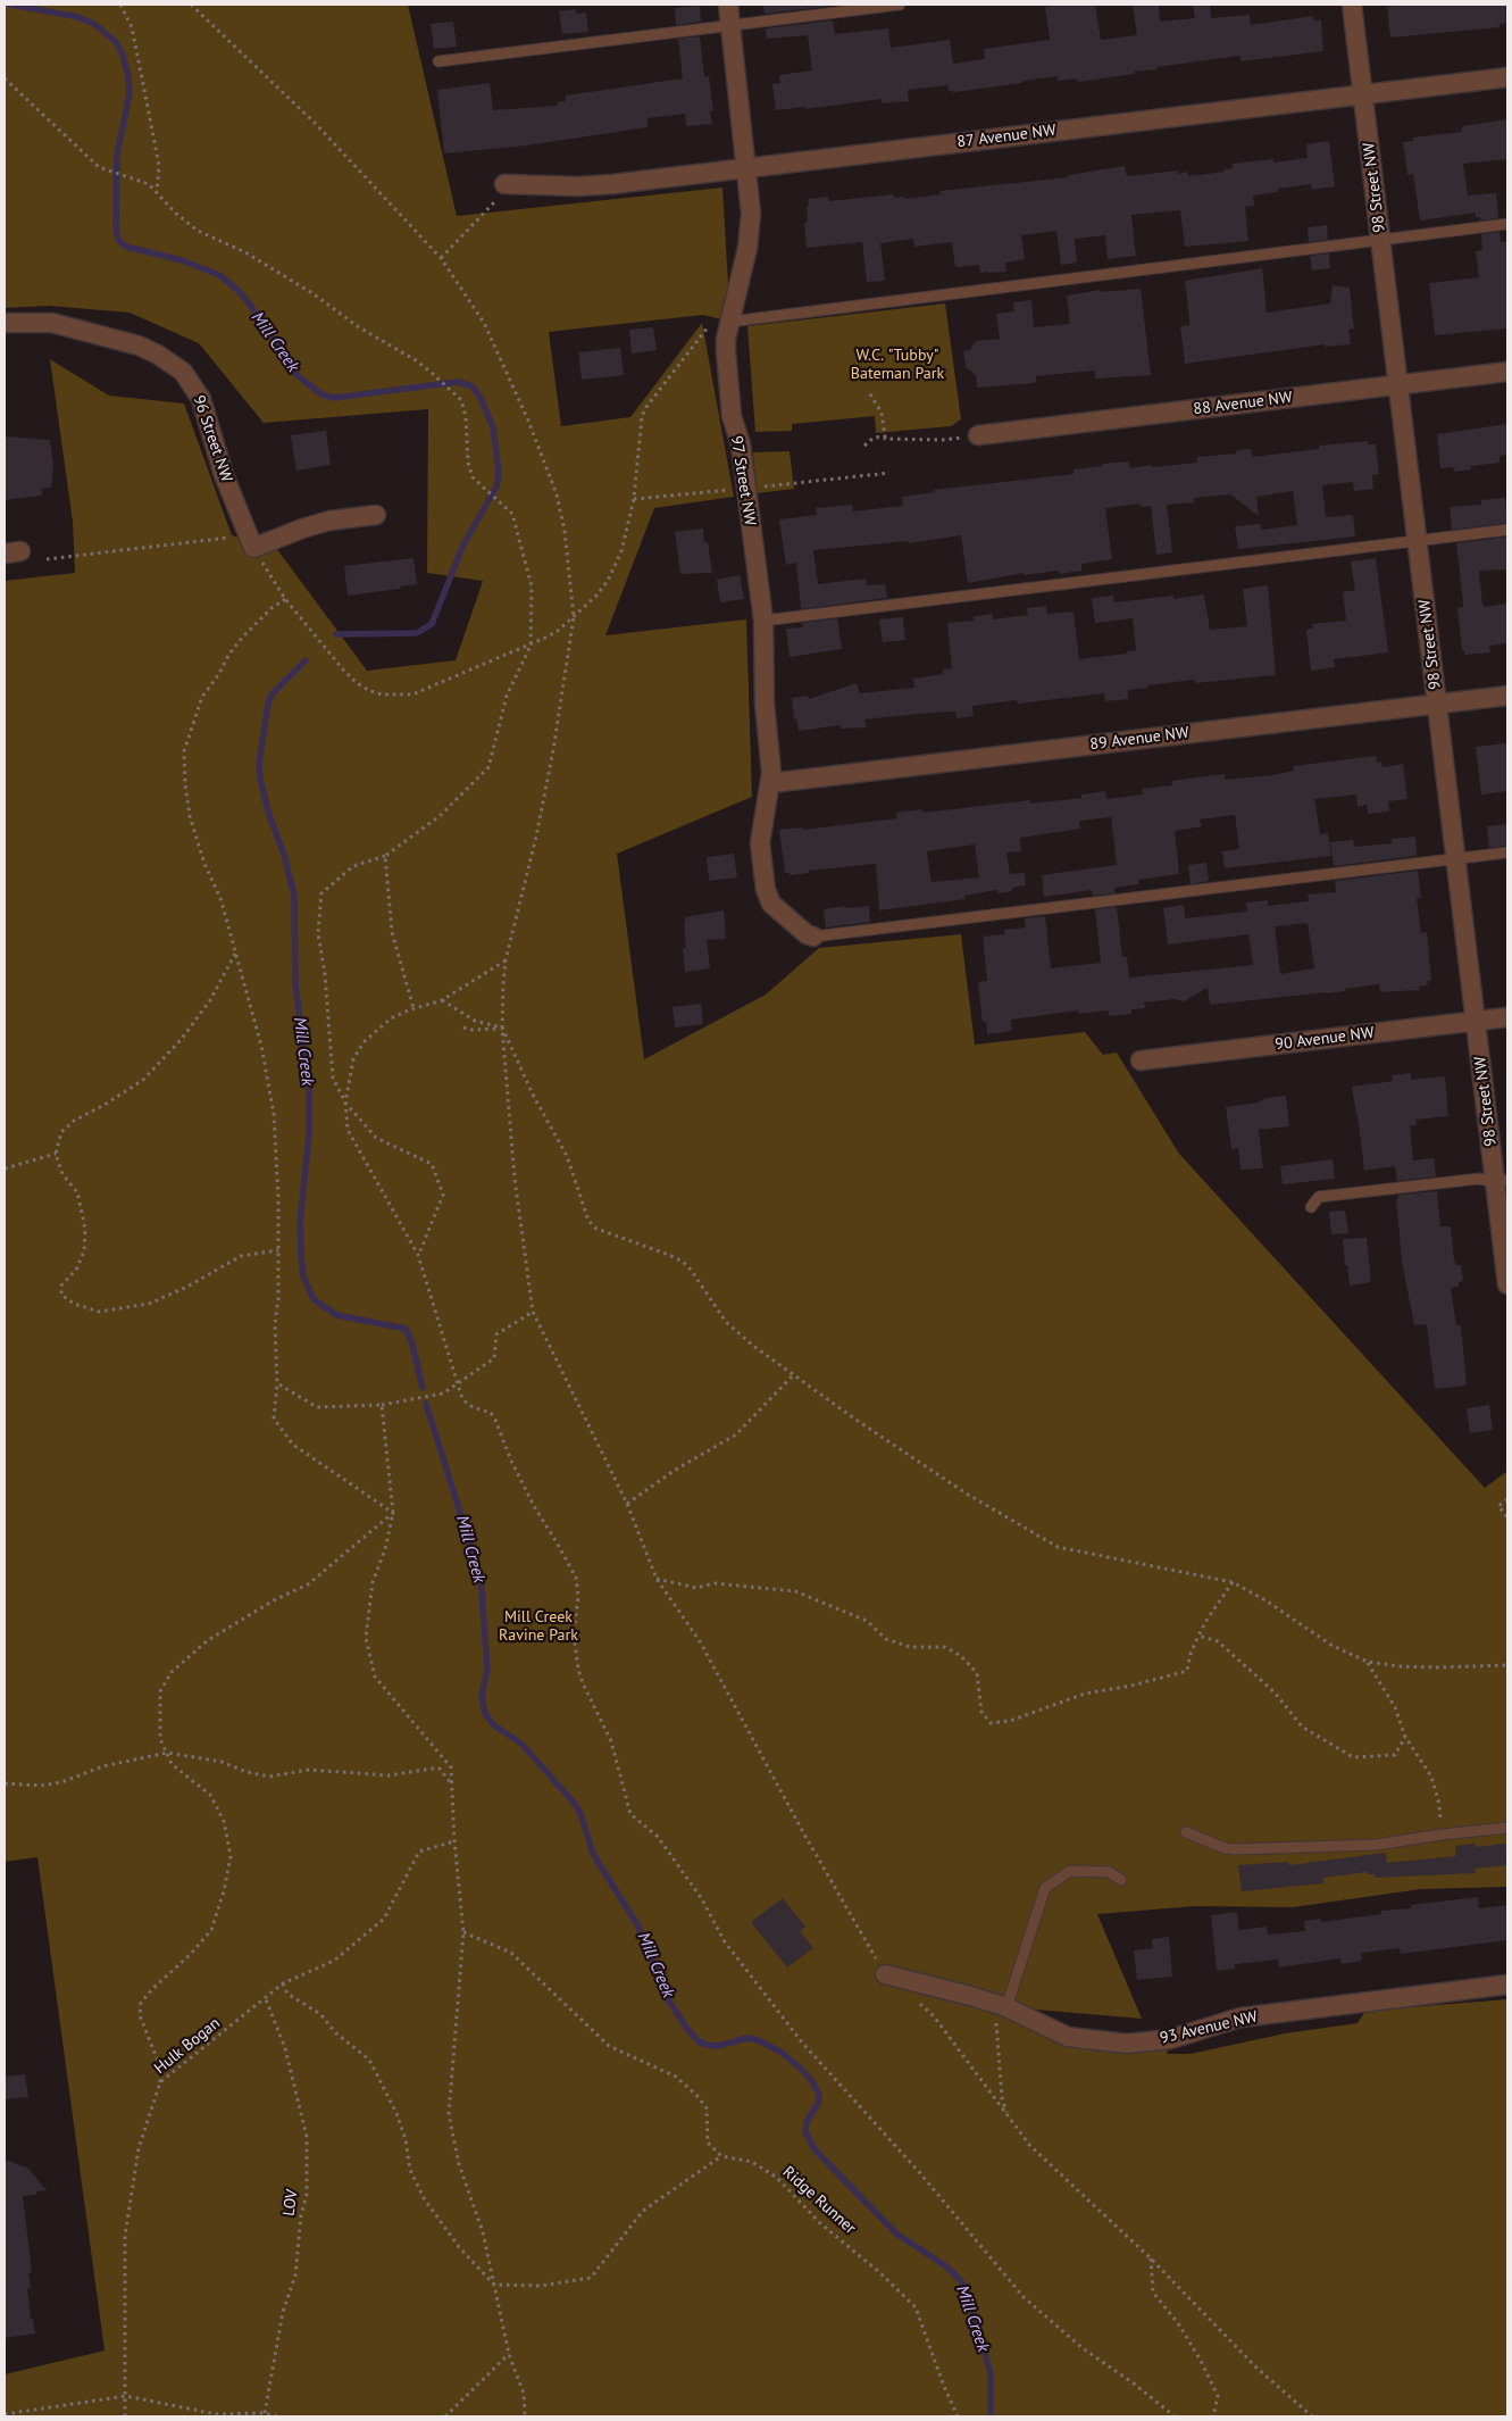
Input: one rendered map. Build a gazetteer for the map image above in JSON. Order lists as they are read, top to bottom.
{
  "streets": {
    "street": [
      "87 Avenue NW",
      "98 Street NW",
      "88 Avenue NW",
      "96 Street NW",
      "97 Street NW",
      "89 Avenue NW",
      "90 Avenue NW",
      "93 Avenue NW"
    ],
    "path": ["Hulk Bogan", "Ridge Runner", "LOV"]
  },
  "crossings": [
    ["87 Avenue NW", "98 Street NW"],
    ["87 Avenue NW", "97 Street NW"],
    ["98 Street NW", "88 Avenue NW"],
    ["98 Street NW", "89 Avenue NW"],
    ["98 Street NW", "90 Avenue NW"],
    ["97 Street NW", "89 Avenue NW"],
    ["Hulk Bogan", "LOV"]
  ],
  "water": ["Mill Creek"],
  "parks": ["W.C. \"Tubby\" Bateman Park", "Mill Creek Ravine Park"]
}
